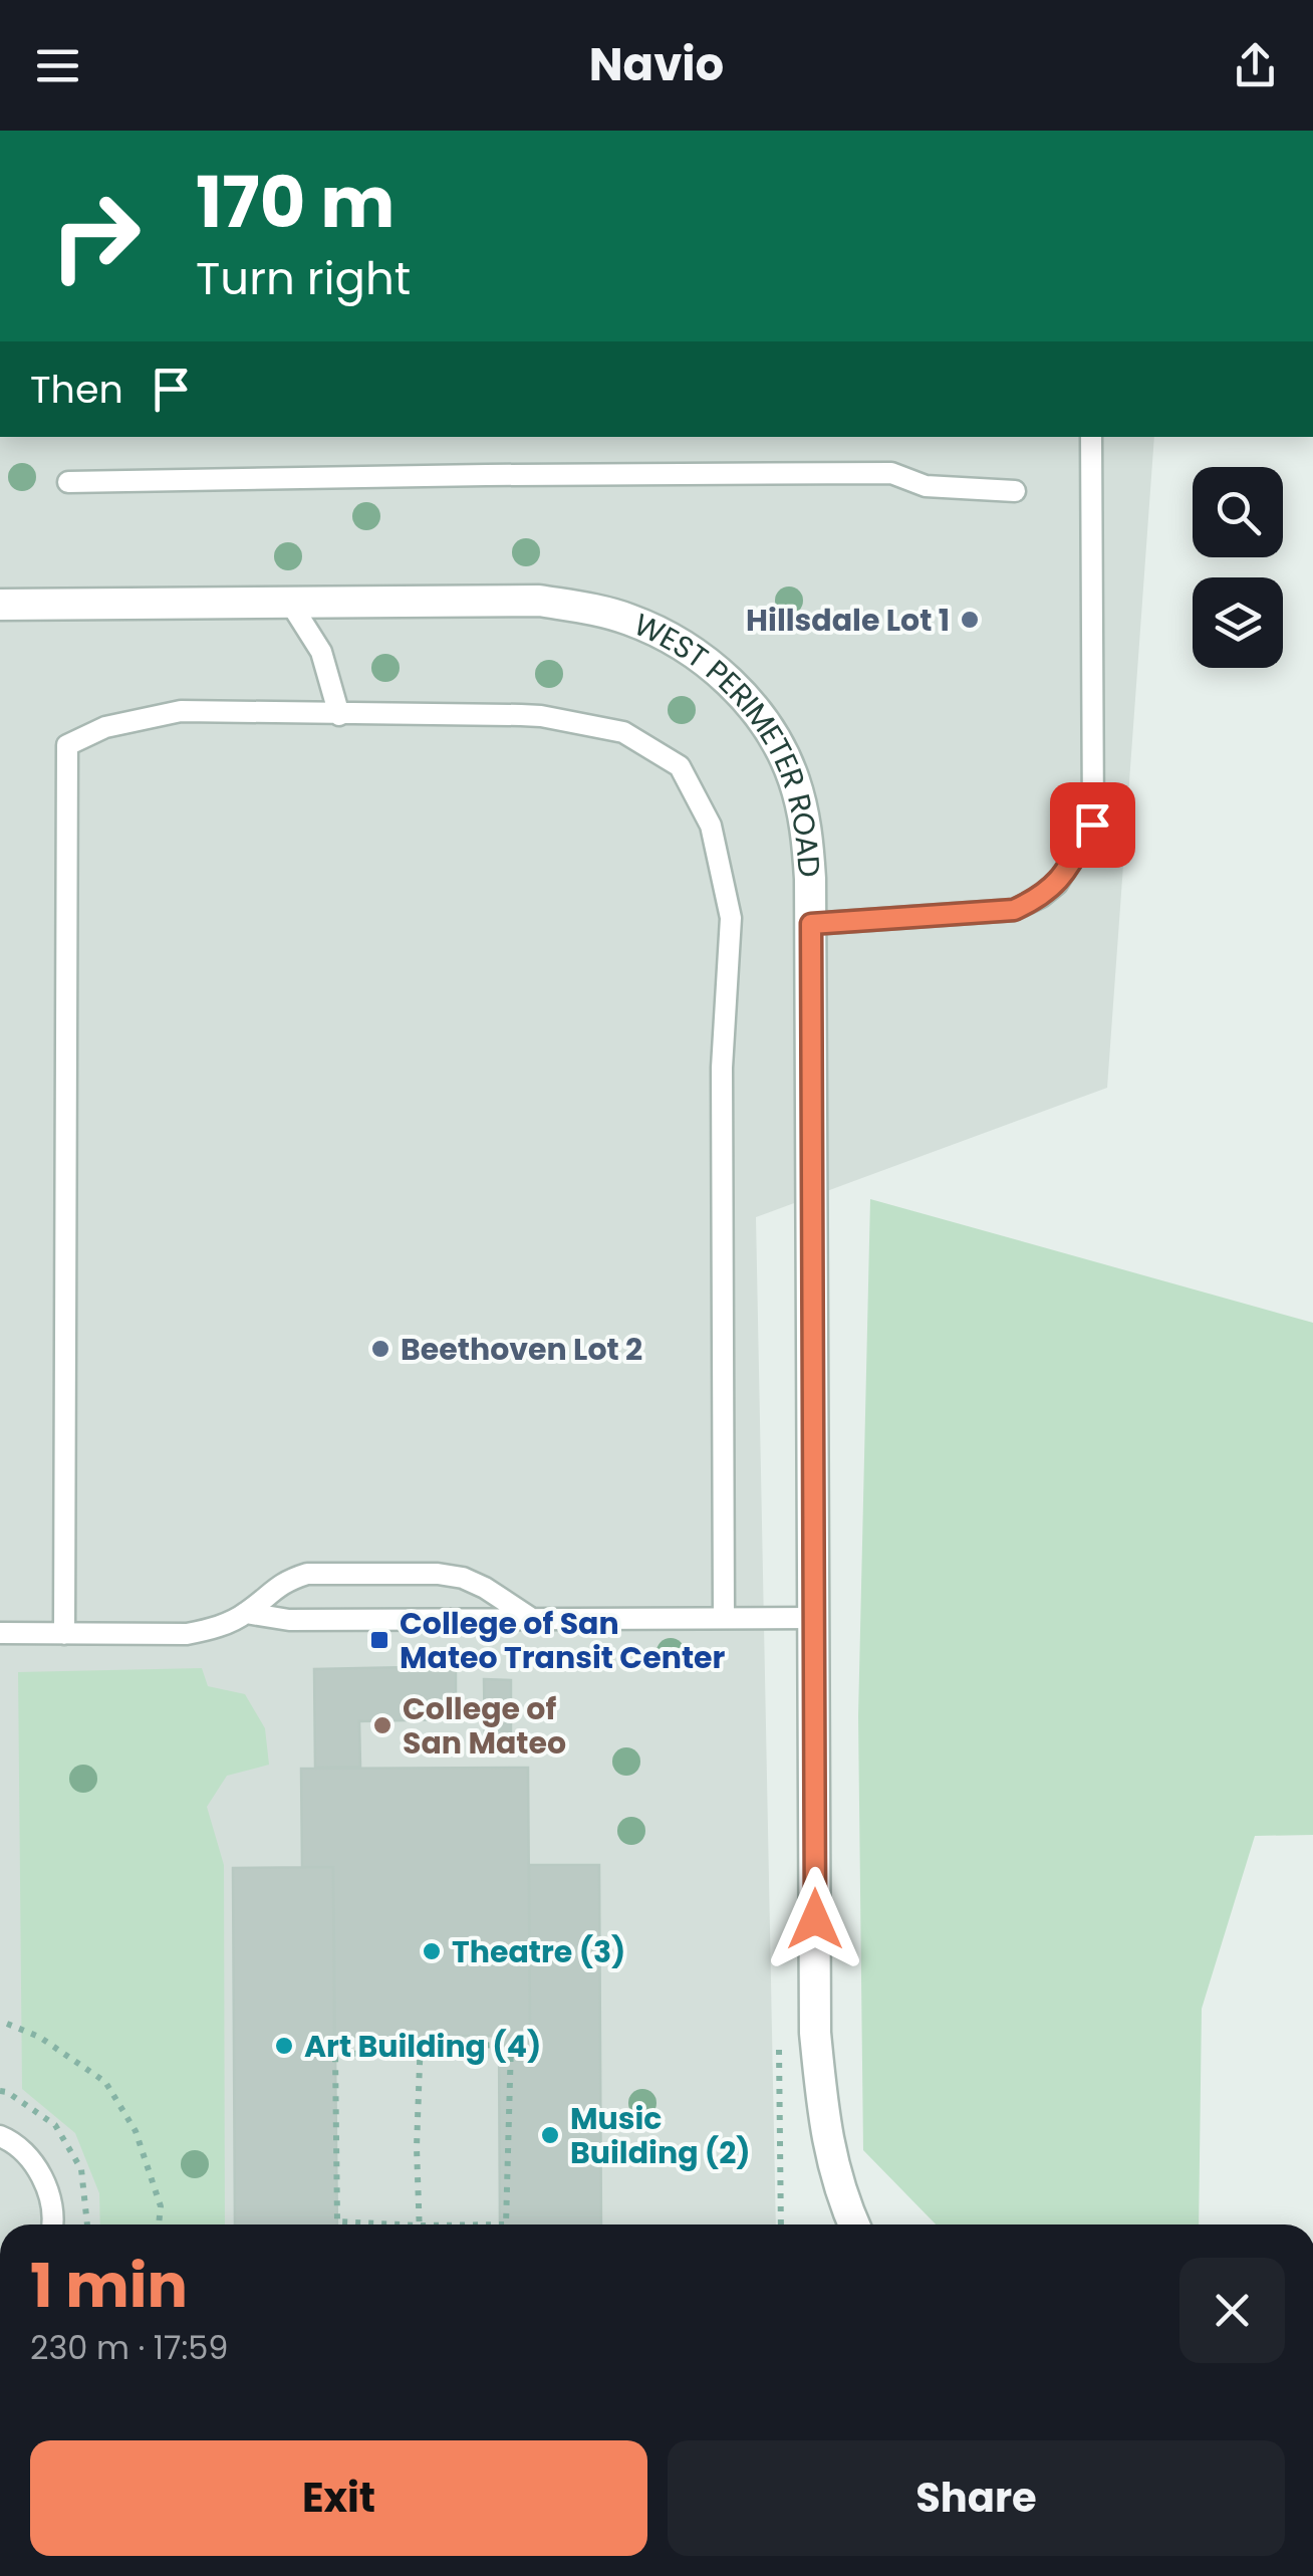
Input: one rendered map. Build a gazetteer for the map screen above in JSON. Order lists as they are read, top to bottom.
{
  "streets": {
    "street": ["WEST PERIMETER ROAD"]
  },
  "places": {
    "other": [
      "Hillsdale Lot 1",
      "Beethoven Lot 2",
      "College of San Mateo",
      "Theatre (3)",
      "Art Building (4)",
      "Music Building (2)"
    ],
    "transit": ["College of San Mateo Transit Center"]
  },
  "page": {
    "header": "Navio",
    "turn": ["170 m", "Turn right"],
    "then": "Then",
    "heading": ["1 min", "230 m · 17:59"],
    "buttons": ["Exit", "Share"]
  }
}
